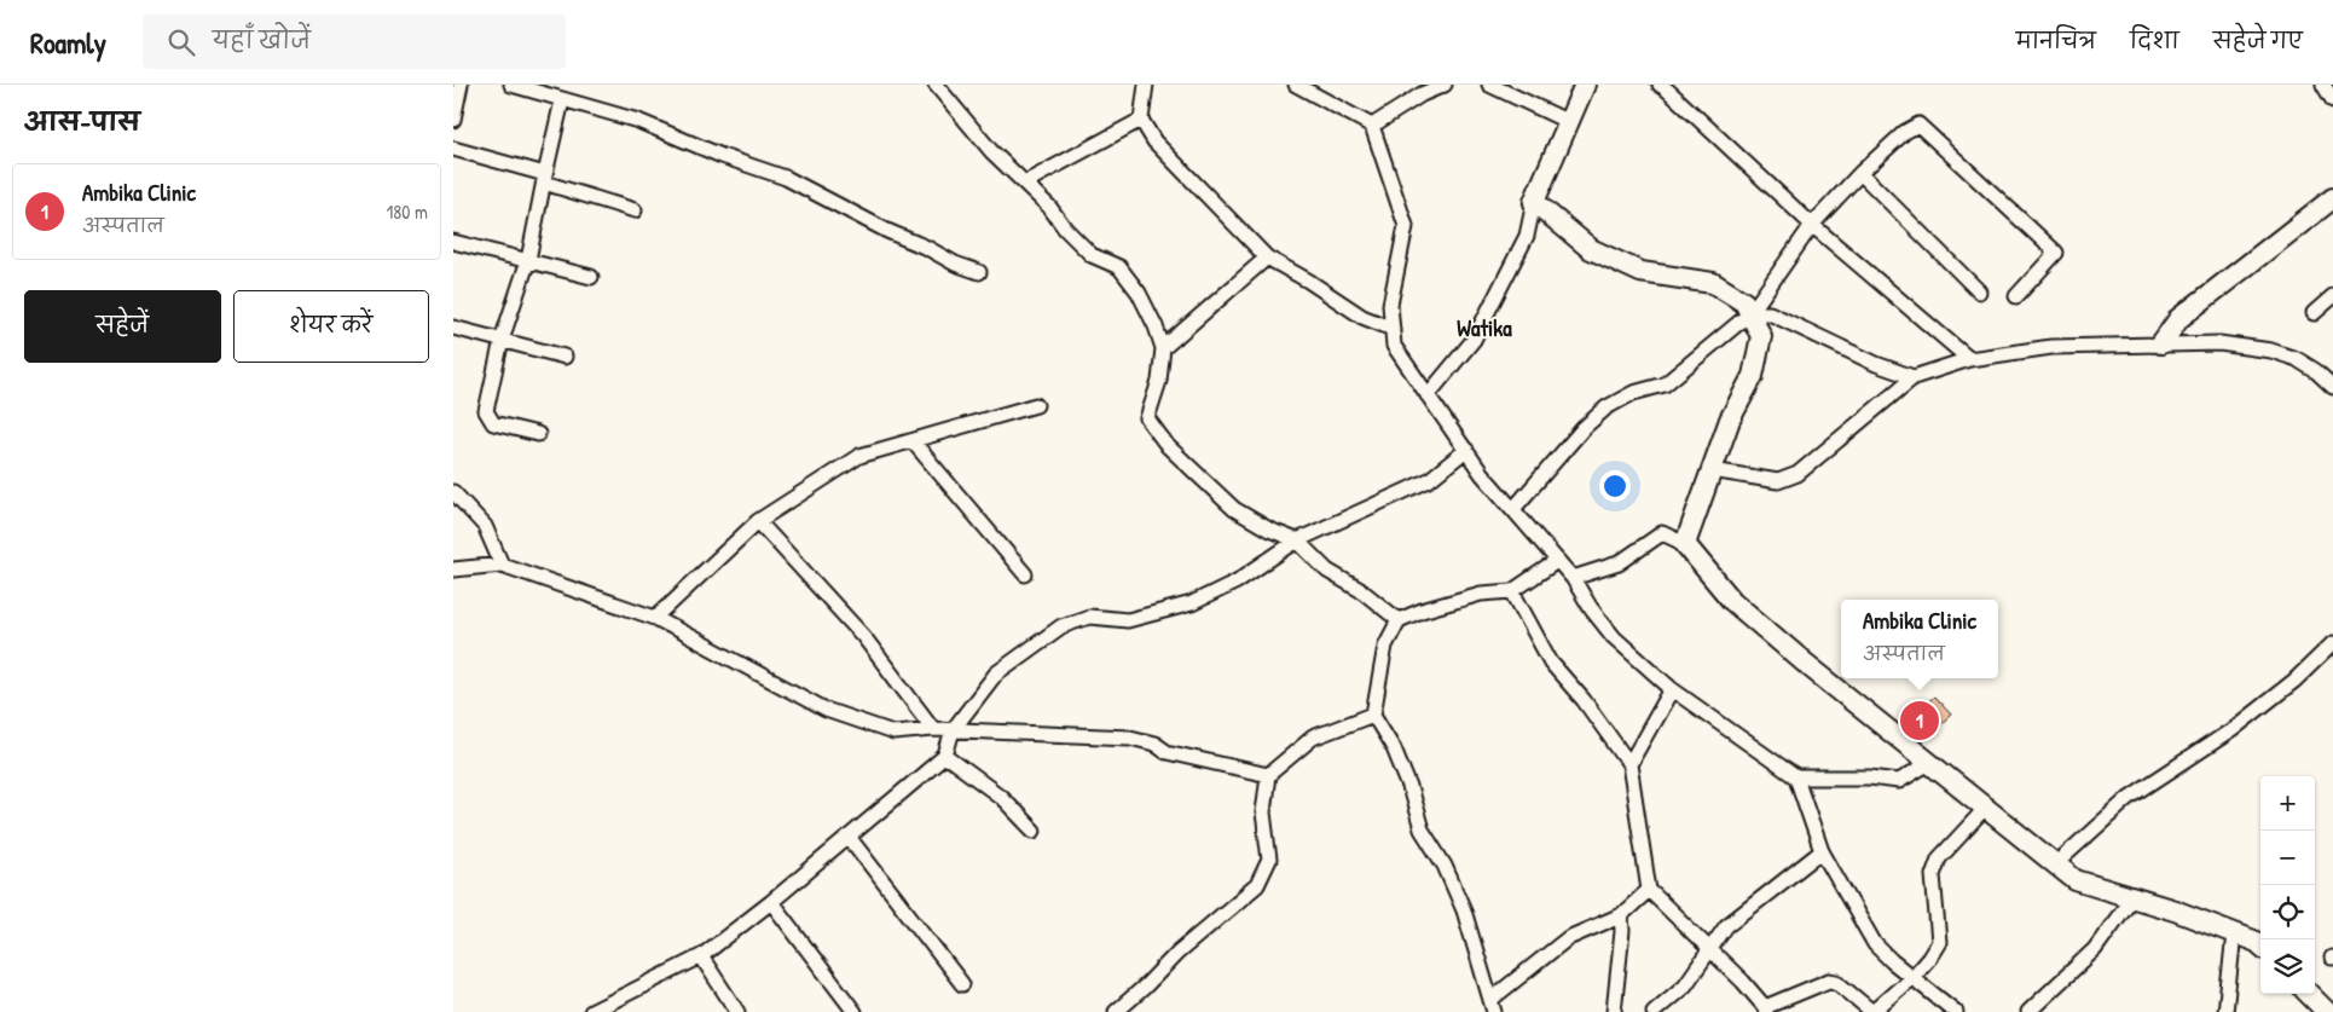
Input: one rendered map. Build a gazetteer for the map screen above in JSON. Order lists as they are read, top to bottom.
{
  "districts": ["Watika"],
  "page": {
    "header": "Roamly",
    "search": "यहाँ खोजें",
    "nav": ["मानचित्र", "दिशा", "सहेजे गए"],
    "heading": "आस-पास",
    "list": [
      {
        "mark": "1",
        "name": "Ambika Clinic",
        "note": "अस्पताल",
        "value": "180 m"
      }
    ],
    "buttons": ["सहेजें", "शेयर करें"],
    "popup": ["Ambika Clinic", "अस्पताल"],
    "pins": "1",
    "map_buttons": ["+", "−"]
  }
}
